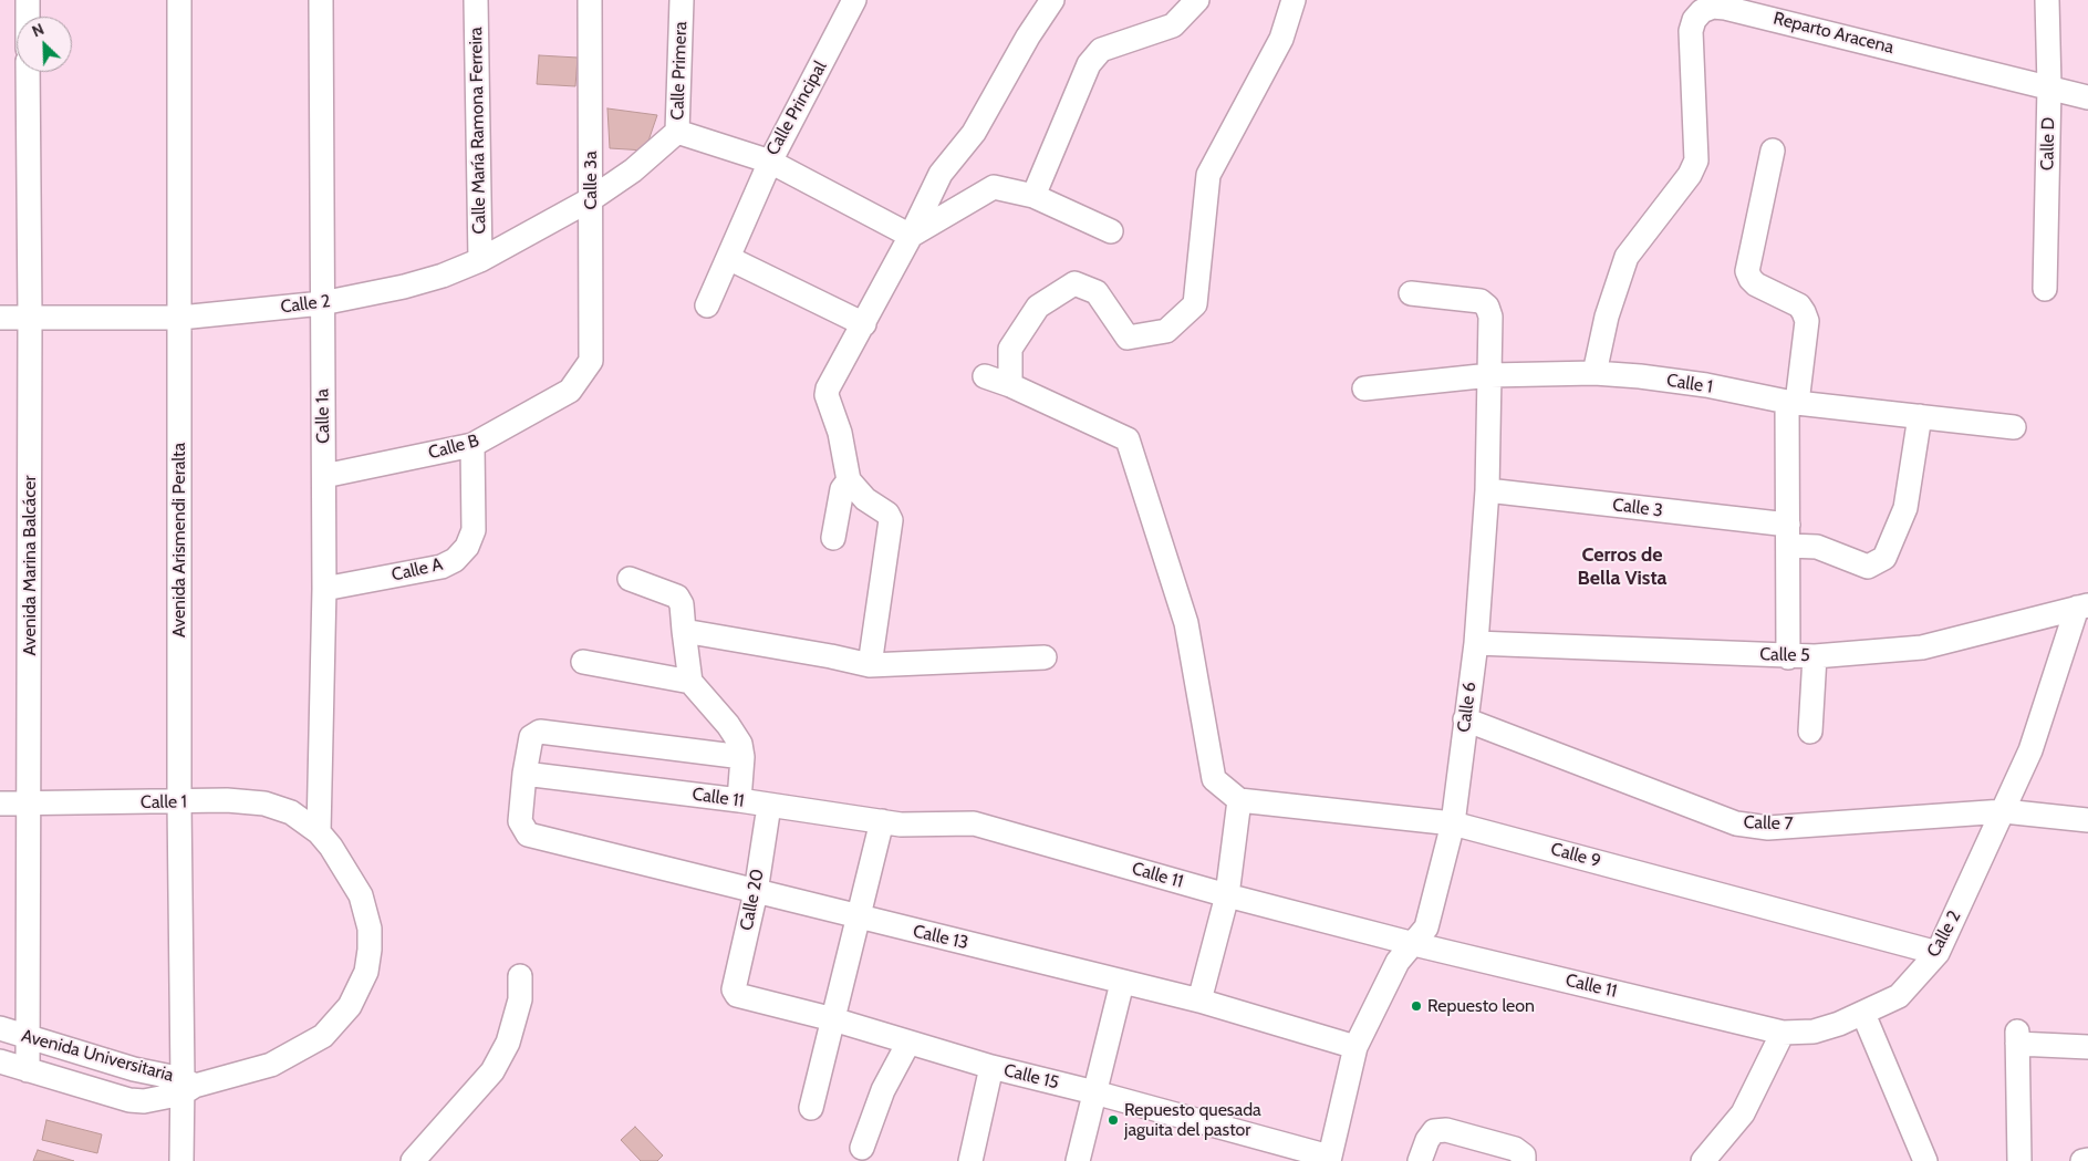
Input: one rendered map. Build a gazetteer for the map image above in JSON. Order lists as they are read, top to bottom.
{
  "streets": {
    "street": [
      "Reparto Aracena",
      "Calle Primera",
      "Calle Principal",
      "Calle María Ramona Ferreira",
      "Calle D",
      "Calle 3a",
      "Calle 2",
      "Calle 1",
      "Calle 1a",
      "Calle B",
      "Calle 3",
      "Avenida Arismendi Peralta",
      "Avenida Marina Balcácer",
      "Calle A",
      "Calle 5",
      "Calle 6",
      "Calle 11",
      "Calle 7",
      "Calle 9",
      "Calle 20",
      "Calle 13",
      "Avenida Universitaria",
      "Calle 15"
    ]
  },
  "crossings": [
    ["Reparto Aracena", "Calle D"],
    ["Reparto Aracena", "Calle 1"],
    ["Calle Primera", "Calle Principal"],
    ["Calle Primera", "Calle 3a"],
    ["Calle Primera", "Calle 2"],
    ["Calle María Ramona Ferreira", "Calle 2"],
    ["Calle 3a", "Calle 2"],
    ["Calle 3a", "Calle B"],
    ["Calle 2", "Calle 1a"],
    ["Calle 2", "Avenida Arismendi Peralta"],
    ["Calle 2", "Avenida Marina Balcácer"],
    ["Calle 2", "Calle 5"],
    ["Calle 2", "Calle 11"],
    ["Calle 2", "Calle 7"],
    ["Calle 2", "Calle 9"],
    ["Calle 1", "Calle 1a"],
    ["Calle 1", "Calle 3"],
    ["Calle 1", "Avenida Arismendi Peralta"],
    ["Calle 1", "Avenida Marina Balcácer"],
    ["Calle 1", "Calle 6"],
    ["Calle 1", "Avenida Universitaria"],
    ["Calle 1a", "Calle B"],
    ["Calle 1a", "Calle A"],
    ["Calle 1a", "Avenida Universitaria"],
    ["Calle B", "Calle A"],
    ["Calle 3", "Calle 6"],
    ["Avenida Arismendi Peralta", "Avenida Universitaria"],
    ["Avenida Marina Balcácer", "Avenida Universitaria"],
    ["Calle 5", "Calle 6"],
    ["Calle 6", "Calle 11"],
    ["Calle 6", "Calle 7"],
    ["Calle 6", "Calle 9"],
    ["Calle 6", "Calle 13"],
    ["Calle 6", "Calle 15"],
    ["Calle 11", "Calle 20"],
    ["Calle 11", "Calle 13"],
    ["Calle 20", "Calle 13"],
    ["Calle 20", "Calle 15"]
  ],
  "districts": ["Cerros de Bella Vista"],
  "places": ["Repuesto leon", "Repuesto quesada jaguita del pastor"],
  "north": "top left"
}
